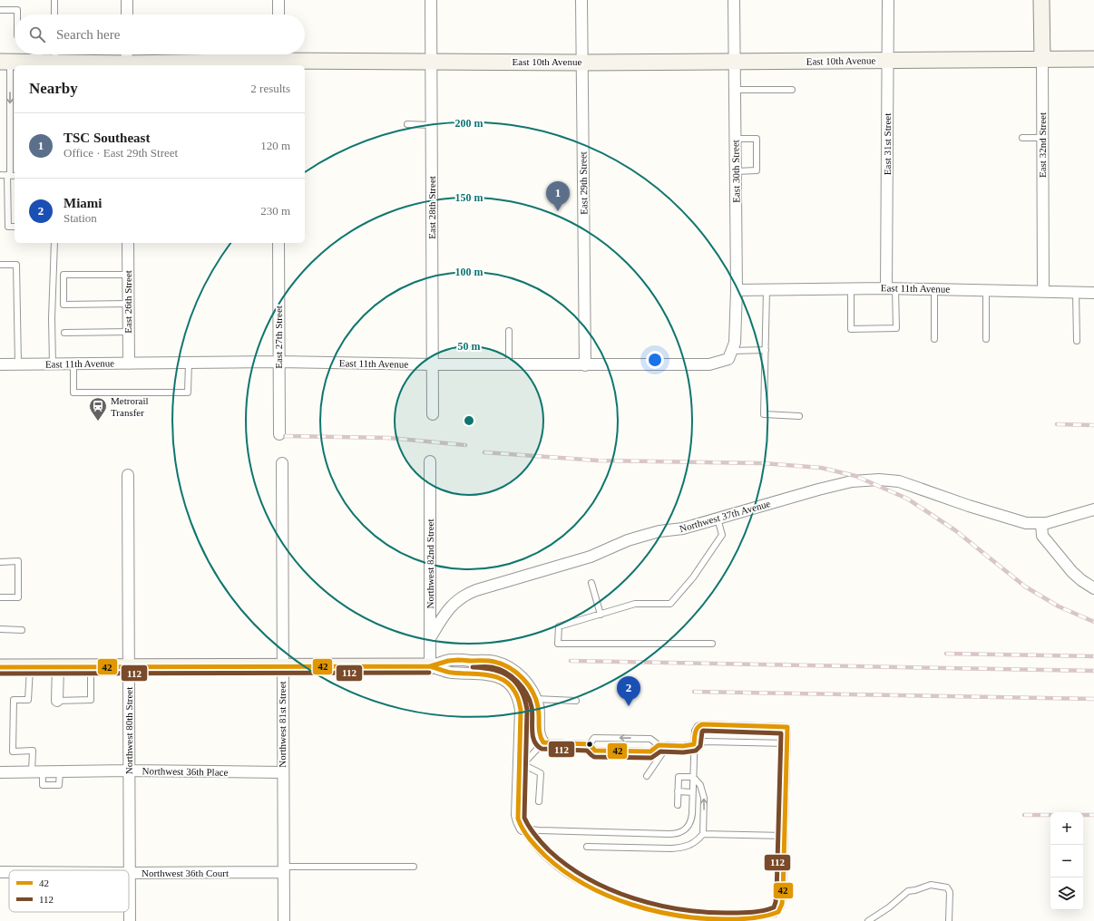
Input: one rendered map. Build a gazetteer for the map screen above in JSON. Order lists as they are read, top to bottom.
{
  "streets": {
    "street": [
      "East 10th Avenue",
      "East 31st Street",
      "East 32nd Street",
      "East 30th Street",
      "East 29th Street",
      "East 28th Street",
      "East 11th Avenue",
      "East 26th Street",
      "East 27th Street",
      "Northwest 37th Avenue",
      "Northwest 82nd Street",
      "Northwest 81st Street",
      "Northwest 80th Street",
      "Northwest 36th Place",
      "Northwest 36th Court"
    ]
  },
  "crossings": [
    ["East 10th Avenue", "East 31st Street"],
    ["East 10th Avenue", "East 32nd Street"],
    ["East 10th Avenue", "East 30th Street"],
    ["East 10th Avenue", "East 29th Street"],
    ["East 10th Avenue", "East 28th Street"],
    ["East 31st Street", "East 11th Avenue"],
    ["East 32nd Street", "East 11th Avenue"],
    ["East 30th Street", "East 11th Avenue"],
    ["East 29th Street", "East 11th Avenue"],
    ["East 28th Street", "East 11th Avenue"],
    ["East 11th Avenue", "East 26th Street"],
    ["East 11th Avenue", "East 27th Street"],
    ["Northwest 37th Avenue", "Northwest 82nd Street"],
    ["Northwest 81st Street", "Northwest 36th Place"],
    ["Northwest 81st Street", "Northwest 36th Court"],
    ["Northwest 80th Street", "Northwest 36th Place"],
    ["Northwest 80th Street", "Northwest 36th Court"]
  ],
  "places": {
    "station": ["Metrorail Transfer"]
  },
  "lines": ["transit line 42", "transit line 112"],
  "legend": ["42", "112"],
  "page": {
    "search": "Search here",
    "heading": ["Nearby", "2 results"],
    "list": [
      {
        "mark": "1",
        "name": "TSC Southeast",
        "note": "Office · East 29th Street",
        "value": "120 m"
      },
      {
        "mark": "2",
        "name": "Miami",
        "note": "Station",
        "value": "230 m"
      }
    ],
    "pins": ["1", "2"],
    "map_buttons": ["+", "−"]
  },
  "rings": [
    "200 m",
    "150 m",
    "100 m",
    "50 m"
  ]
}
